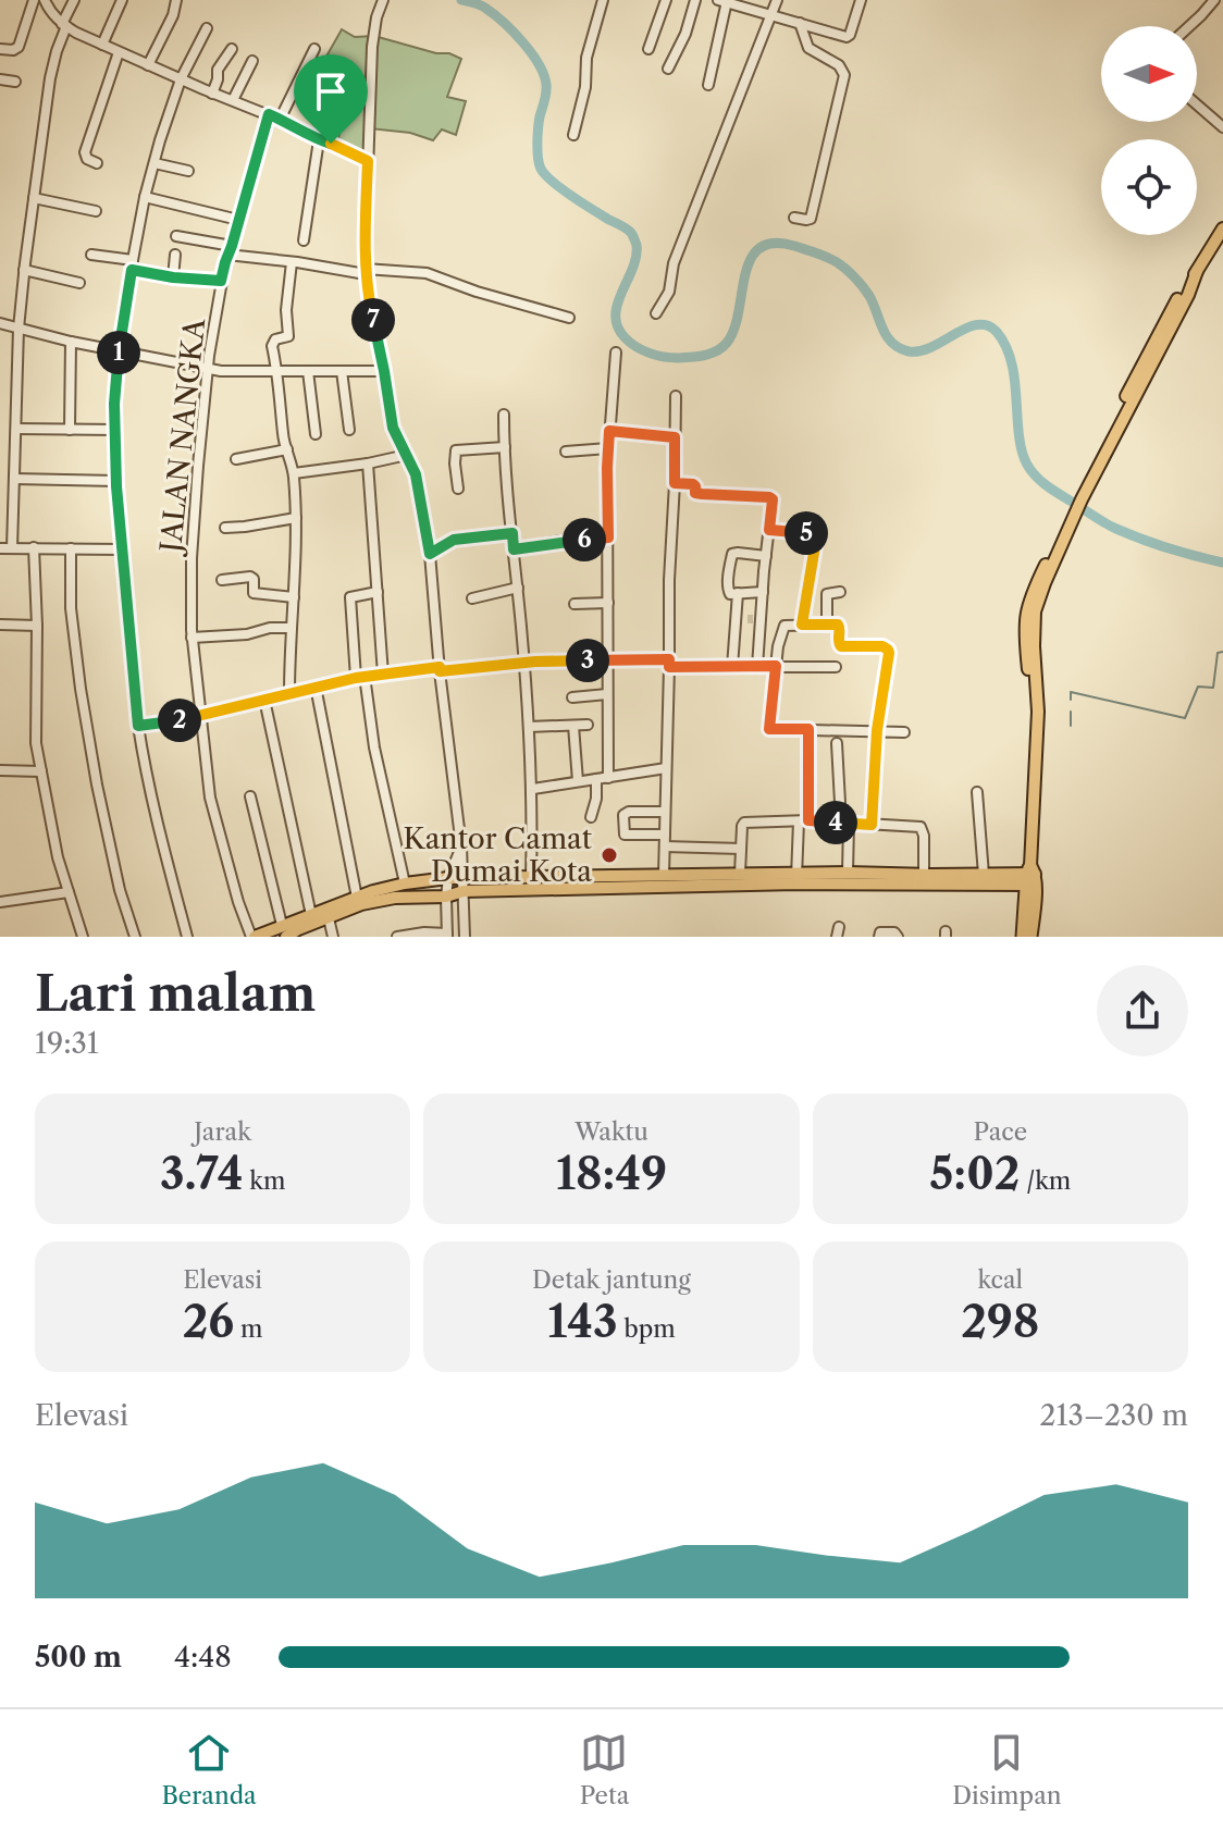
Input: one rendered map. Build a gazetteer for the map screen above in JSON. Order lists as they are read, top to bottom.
{
  "streets": {
    "street": ["JALAN NANGKA"]
  },
  "places": ["Kantor Camat Dumai Kota"],
  "north": "right",
  "page": {
    "pins": [
      "7",
      "1",
      "5",
      "6",
      "3",
      "2",
      "4"
    ],
    "heading": ["Lari malam", "19:31"],
    "stats": [
      ["Jarak", "3.74 km"],
      ["Waktu", "18:49"],
      ["Pace", "5:02 /km"],
      ["Elevasi", "26 m"],
      ["Detak jantung", "143 bpm"],
      ["kcal", "298"]
    ],
    "chart": ["Elevasi", "213–230 m"],
    "list": [
      {
        "name": "500 m",
        "note": "4:48"
      }
    ],
    "tabs": ["Beranda", "Peta", "Disimpan"]
  }
}
